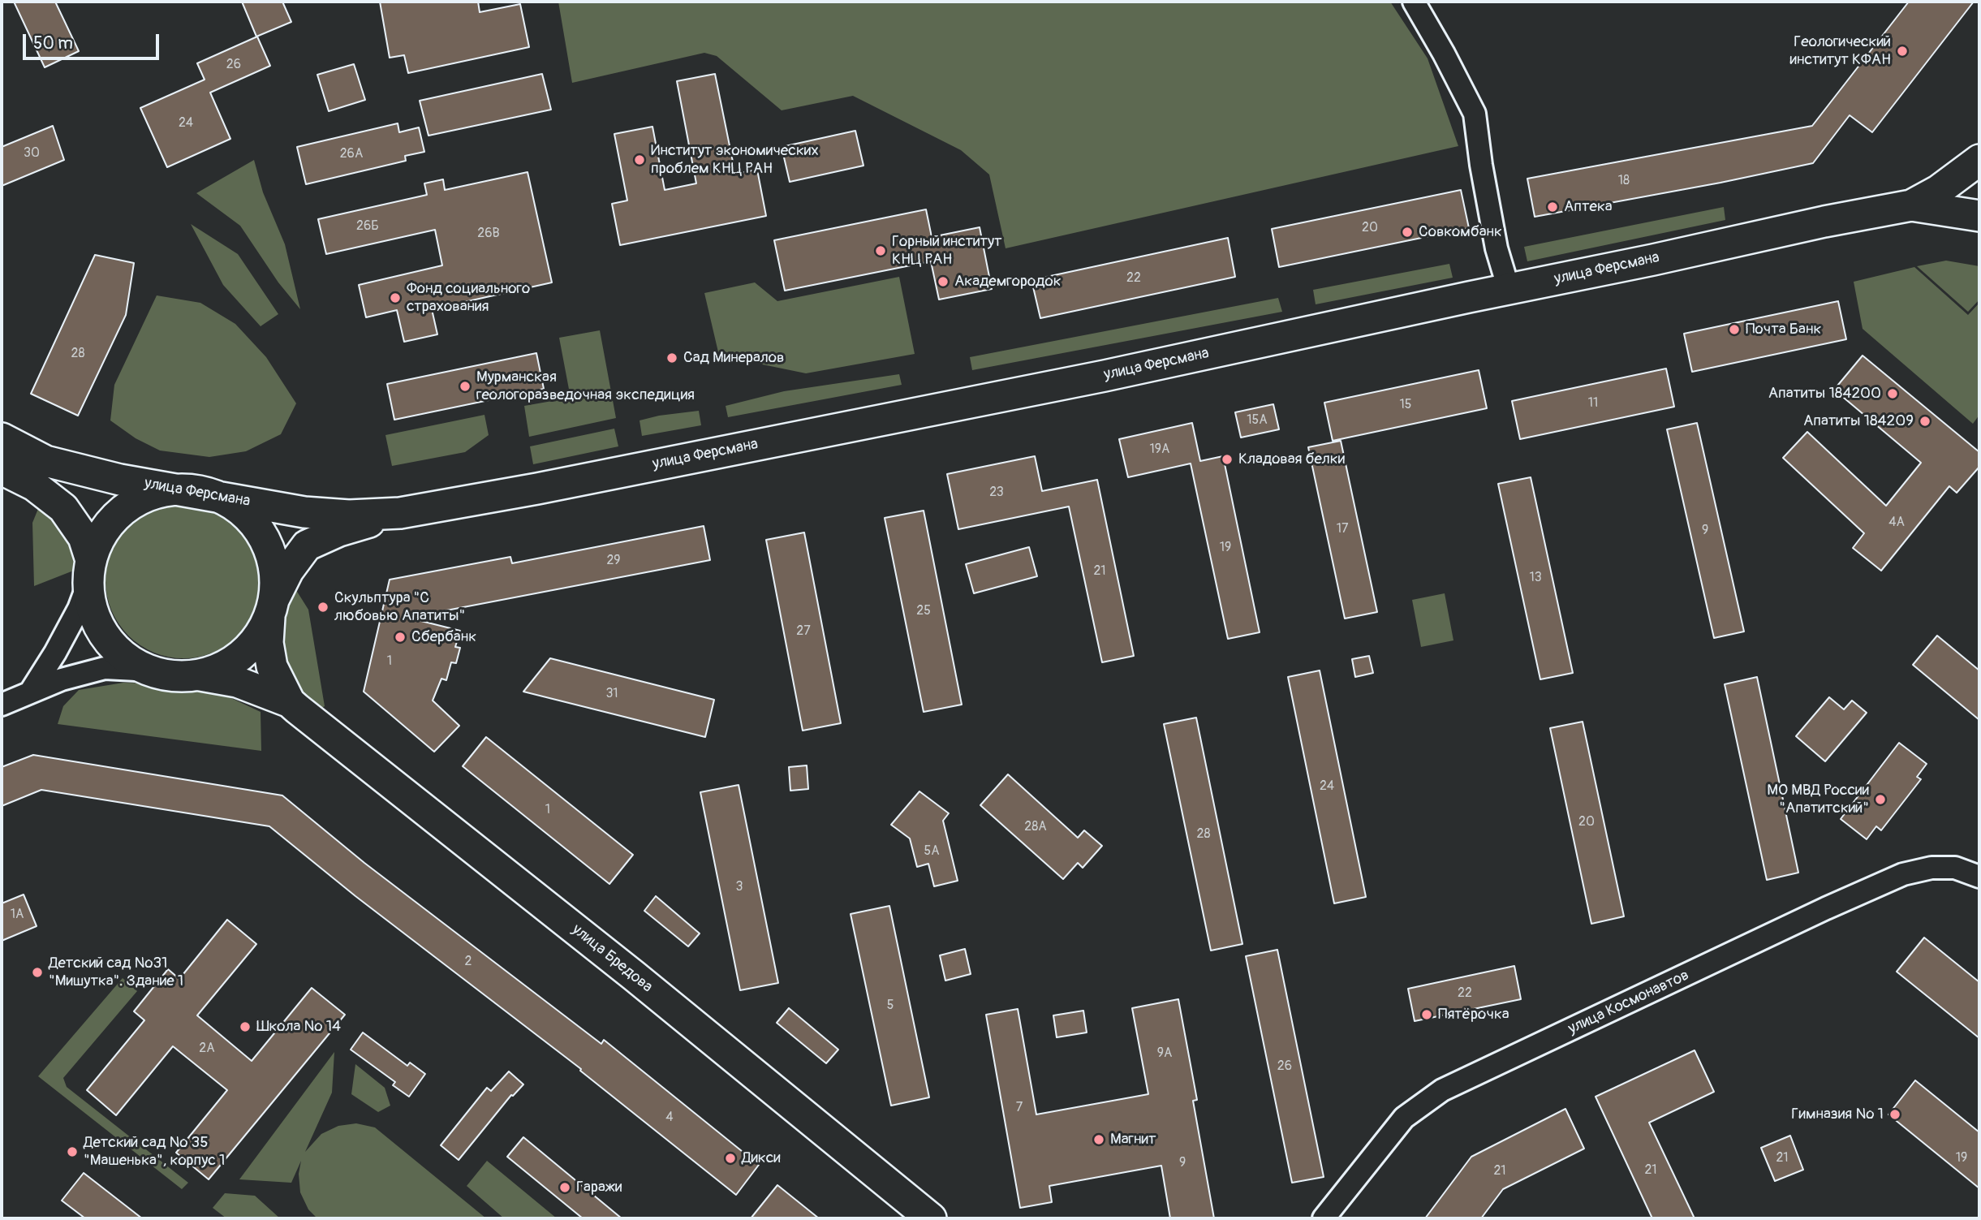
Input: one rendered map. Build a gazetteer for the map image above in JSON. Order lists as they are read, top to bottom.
{
  "streets": {
    "street": ["улица Ферсмана", "улица Бредова", "улица Космонавтов"]
  },
  "places": [
    "Геологический институт КФАН",
    "Институт экономических проблем КНЦ РАН",
    "Аптека",
    "Совкомбанк",
    "Горный институт КНЦ РАН",
    "Академгородок",
    "Фонд социального страхования",
    "Почта Банк",
    "Сад Минералов",
    "Мурманская геологоразведочная экспедиция",
    "Апатиты 184200",
    "Апатиты 184209",
    "Кладовая белки",
    "Скульптура \"С любовью Апатиты\"",
    "Сбербанк",
    "МО МВД России \"Апатитский\"",
    "Детский сад №31 \"Мишутка\". Здание 1",
    "Пятёрочка",
    "Школа № 14",
    "Гимназия № 1",
    "Магнит",
    "Детский сад № 35 \"Машенька\", корпус 1",
    "Дикси",
    "Гаражи"
  ],
  "house_numbers": [
    "26",
    "24",
    "30",
    "26А",
    "18",
    "26Б",
    "20",
    "26В",
    "22",
    "28",
    "11",
    "15",
    "15А",
    "19А",
    "23",
    "4А",
    "17",
    "9",
    "19",
    "29",
    "21",
    "13",
    "25",
    "27",
    "1",
    "31",
    "24",
    "1",
    "20",
    "28А",
    "28",
    "5А",
    "3",
    "1А",
    "2",
    "22",
    "5",
    "2А",
    "9А",
    "26",
    "7",
    "4",
    "21",
    "19",
    "9",
    "21",
    "21"
  ],
  "scale_bar": "50 m"
}
